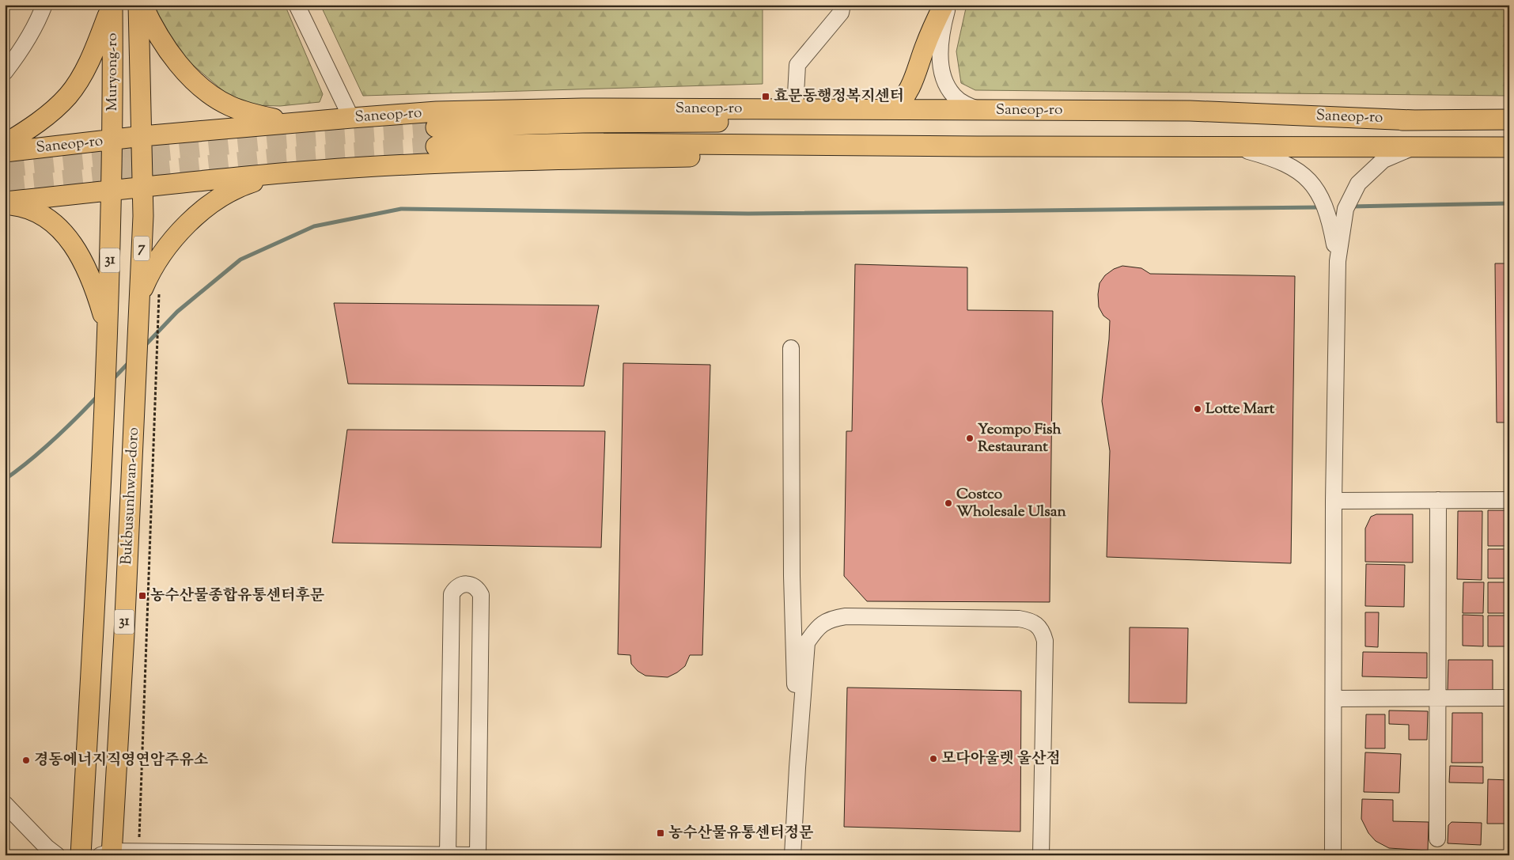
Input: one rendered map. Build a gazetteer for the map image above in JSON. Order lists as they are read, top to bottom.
{
  "streets": {
    "main road": [
      "Muryong-ro",
      "Saneop-ro",
      "7",
      "31",
      "Bukbusunhwan-doro"
    ]
  },
  "crossings": [
    ["Muryong-ro", "Saneop-ro"],
    ["Muryong-ro", "Bukbusunhwan-doro"],
    ["Saneop-ro", "Bukbusunhwan-doro"]
  ],
  "places": {
    "transit": ["효문동행정복지센터", "농수산물종합유통센터후문", "농수산물유통센터정문"],
    "other": [
      "Lotte Mart",
      "Yeompo Fish Restaurant",
      "Costco Wholesale Ulsan",
      "모다아울렛 울산점",
      "경동에너지직영연암주유소"
    ]
  }
}
